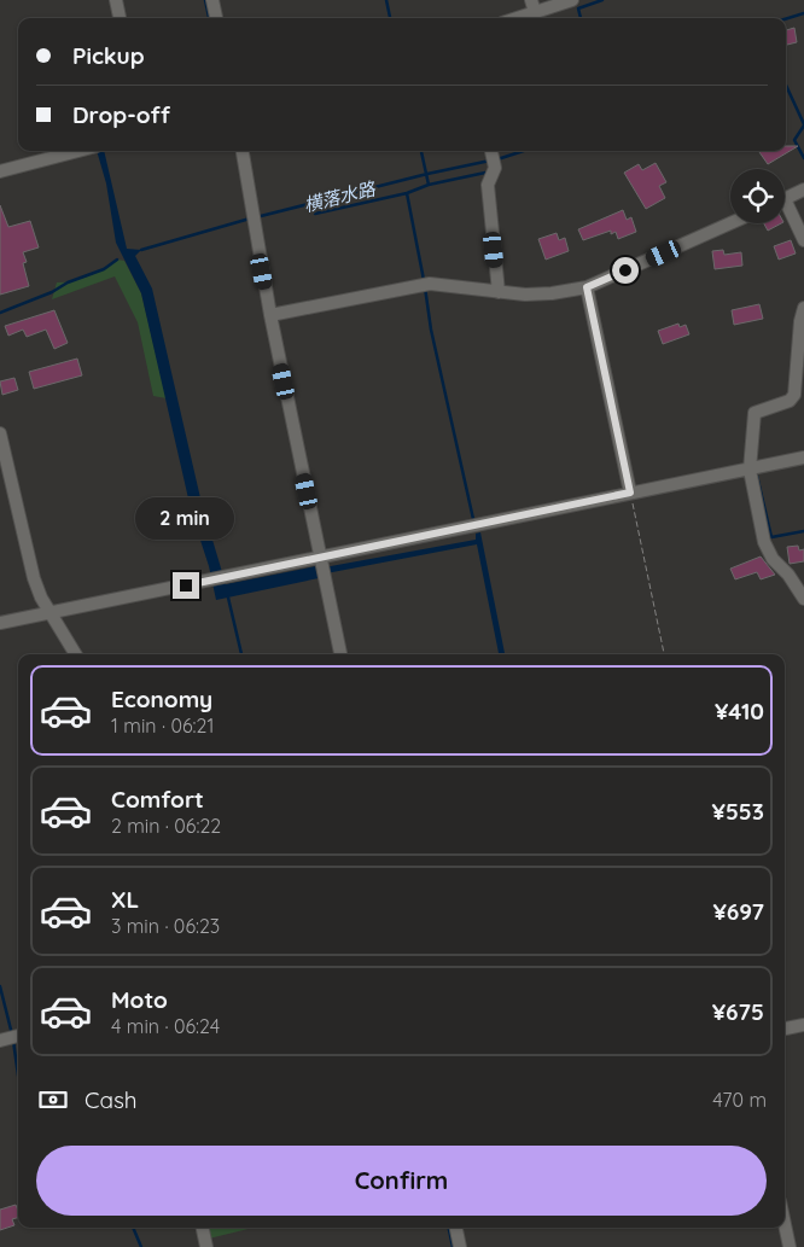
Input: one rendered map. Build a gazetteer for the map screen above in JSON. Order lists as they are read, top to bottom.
{
  "water": ["横落水路"],
  "page": {
    "banner": ["Pickup", "Drop-off"],
    "bubble": "2 min",
    "list": [
      {
        "name": "Economy",
        "note": "1 min · 06:21",
        "value": "¥410"
      },
      {
        "name": "Comfort",
        "note": "2 min · 06:22",
        "value": "¥553"
      },
      {
        "name": "XL",
        "note": "3 min · 06:23",
        "value": "¥697"
      },
      {
        "name": "Moto",
        "note": "4 min · 06:24",
        "value": "¥675"
      }
    ],
    "pay": ["Cash", "470 m"],
    "buttons": "Confirm"
  }
}
